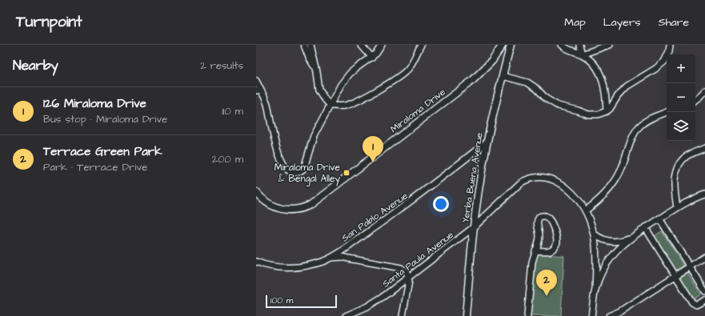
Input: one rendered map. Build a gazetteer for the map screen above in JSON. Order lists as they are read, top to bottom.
{
  "streets": {
    "street": [
      "Miraloma Drive",
      "Yerba Buena Avenue",
      "San Pablo Avenue",
      "Santa Paula Avenue"
    ]
  },
  "crossings": [
    ["Yerba Buena Avenue", "San Pablo Avenue"],
    ["Yerba Buena Avenue", "Santa Paula Avenue"]
  ],
  "places": {
    "transit": ["Miraloma Drive & Bengal Alley"]
  },
  "scale_bar": "100 m",
  "page": {
    "header": "Turnpoint",
    "nav": ["Map", "Layers", "Share"],
    "heading": ["Nearby", "2 results"],
    "map_buttons": ["+", "−"],
    "list": [
      {
        "mark": "1",
        "name": "126 Miraloma Drive",
        "note": "Bus stop · Miraloma Drive",
        "value": "110 m"
      },
      {
        "mark": "2",
        "name": "Terrace Green Park",
        "note": "Park · Terrace Drive",
        "value": "200 m"
      }
    ],
    "pins": ["1", "2"],
    "scale": "100 m"
  }
}
